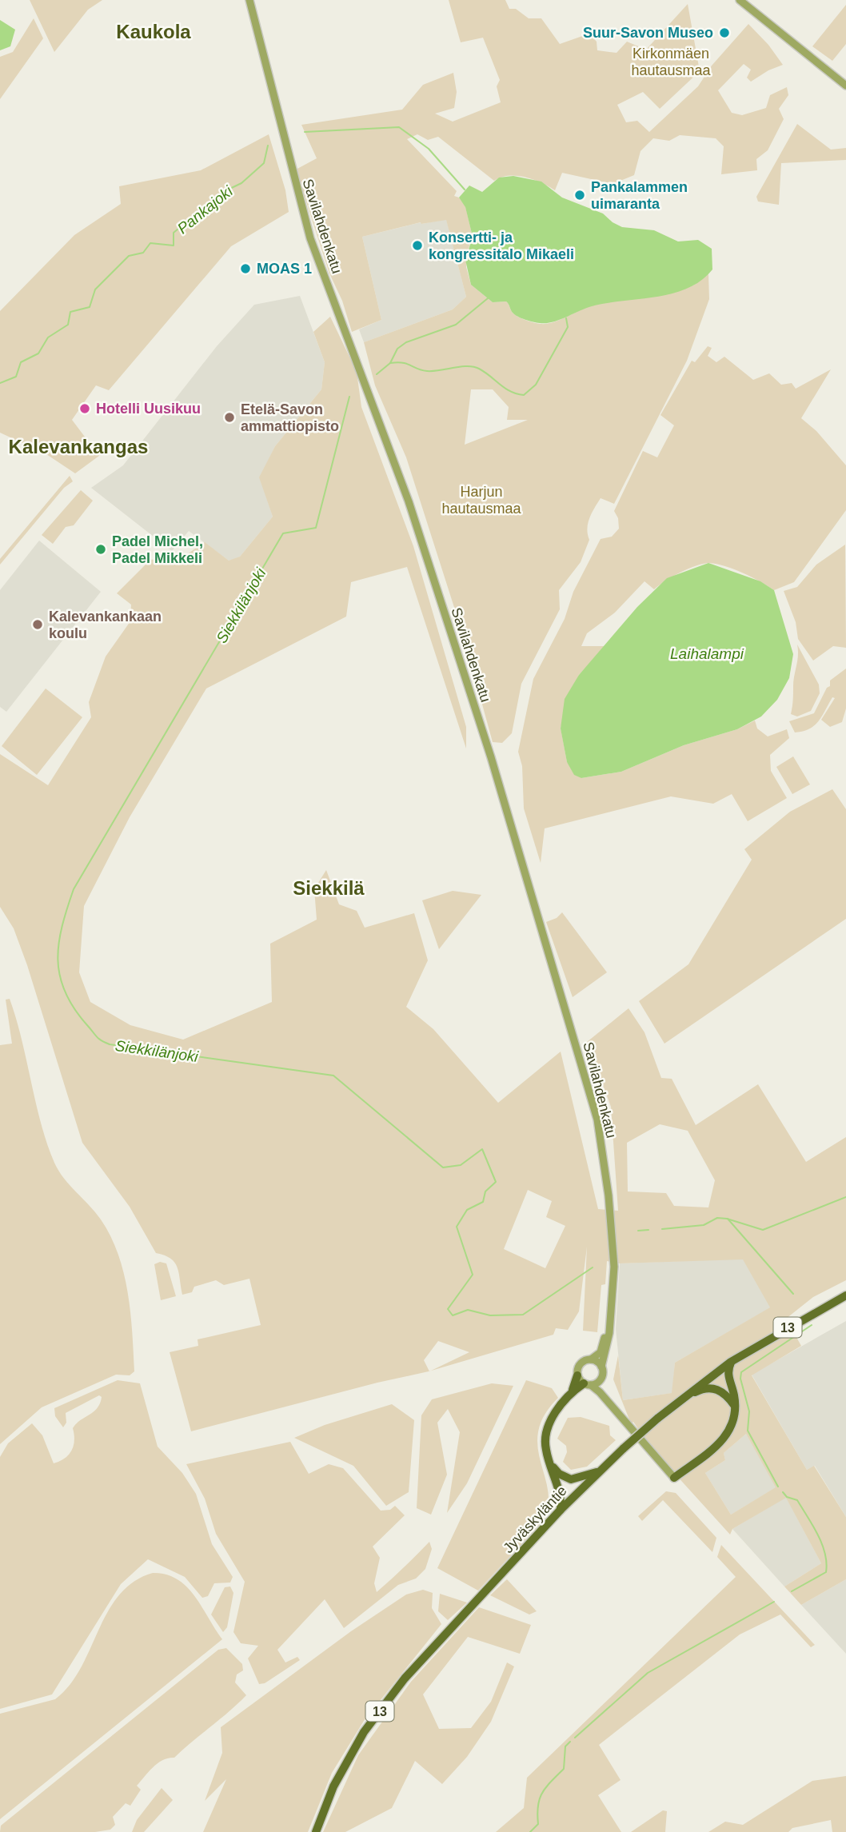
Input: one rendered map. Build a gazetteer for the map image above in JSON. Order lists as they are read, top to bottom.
{
  "streets": {
    "highway": ["13", "Jyväskyläntie"],
    "main road": ["Savilahdenkatu"]
  },
  "districts": ["Kaukola", "Kalevankangas", "Siekkilä"],
  "water": ["Pankajoki", "Siekkilänjoki", "Laihalampi"],
  "parks": ["Kirkonmäen hautausmaa", "Harjun hautausmaa"],
  "places": [
    "Suur-Savon Museo",
    "Pankalammen uimaranta",
    "Konsertti- ja kongressitalo Mikaeli",
    "MOAS 1",
    "Hotelli Uusikuu",
    "Etelä-Savon ammattiopisto",
    "Padel Michel, Padel Mikkeli",
    "Kalevankankaan koulu"
  ]
}
